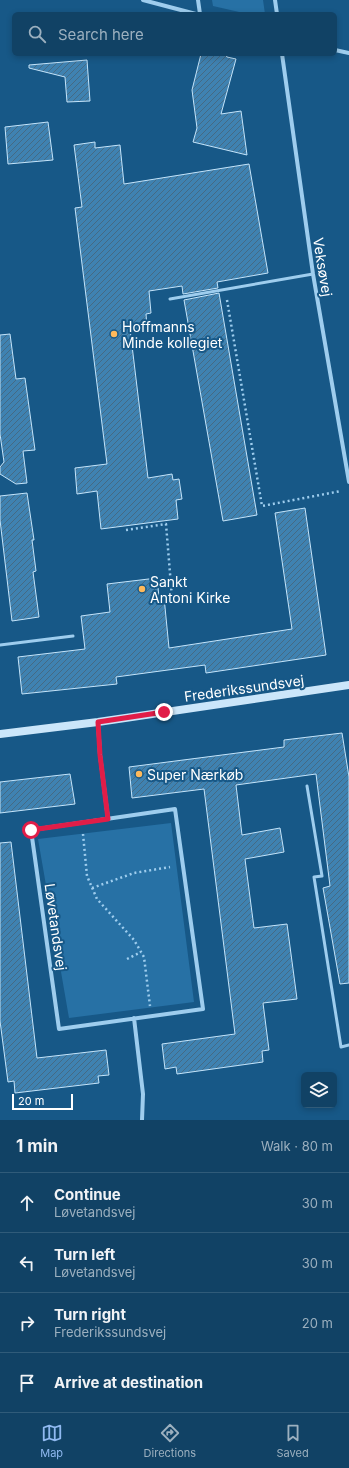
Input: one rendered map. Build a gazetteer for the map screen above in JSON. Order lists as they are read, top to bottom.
{
  "streets": {
    "main road": ["Frederikssundsvej"],
    "street": ["Veksøvej", "Løvetandsvej"]
  },
  "places": ["Hoffmanns Minde kollegiet", "Sankt Antoni Kirke", "Super Nærkøb"],
  "scale_bar": "20 m",
  "page": {
    "search": "Search here",
    "scale": "20 m",
    "heading": ["1 min", "Walk · 80 m"],
    "list": [
      ["Continue", "Løvetandsvej", "30 m"],
      ["Turn left", "Løvetandsvej", "30 m"],
      ["Turn right", "Frederikssundsvej", "20 m"],
      "Arrive at destination"
    ],
    "nav": ["Map", "Directions", "Saved"]
  }
}
